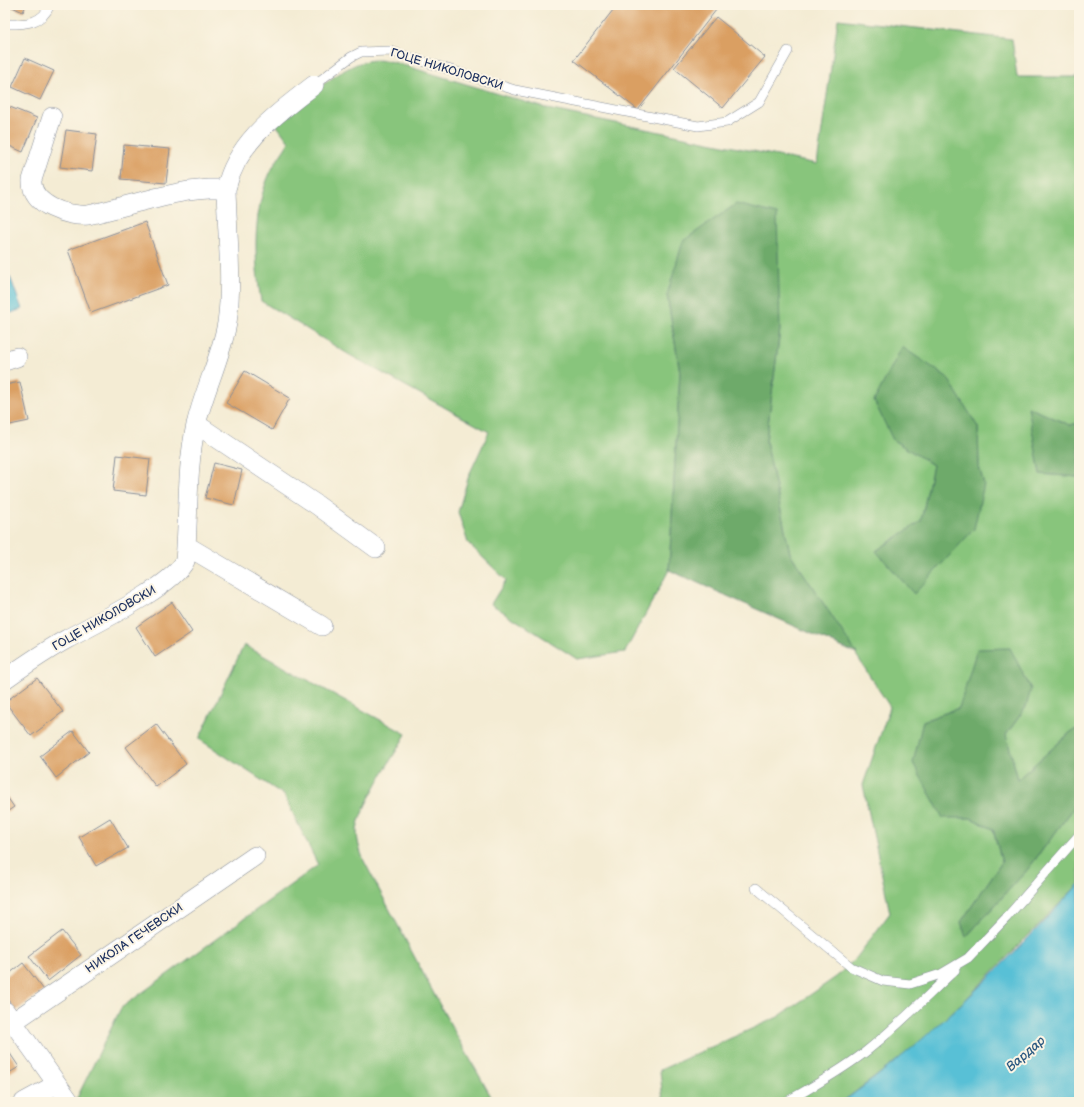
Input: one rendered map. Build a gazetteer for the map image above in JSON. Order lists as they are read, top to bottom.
{
  "streets": {
    "street": ["ГОЦЕ НИКОЛОВСКИ", "НИКОЛА ГЕЧЕВСКИ"]
  },
  "water": ["Вардар"]
}
